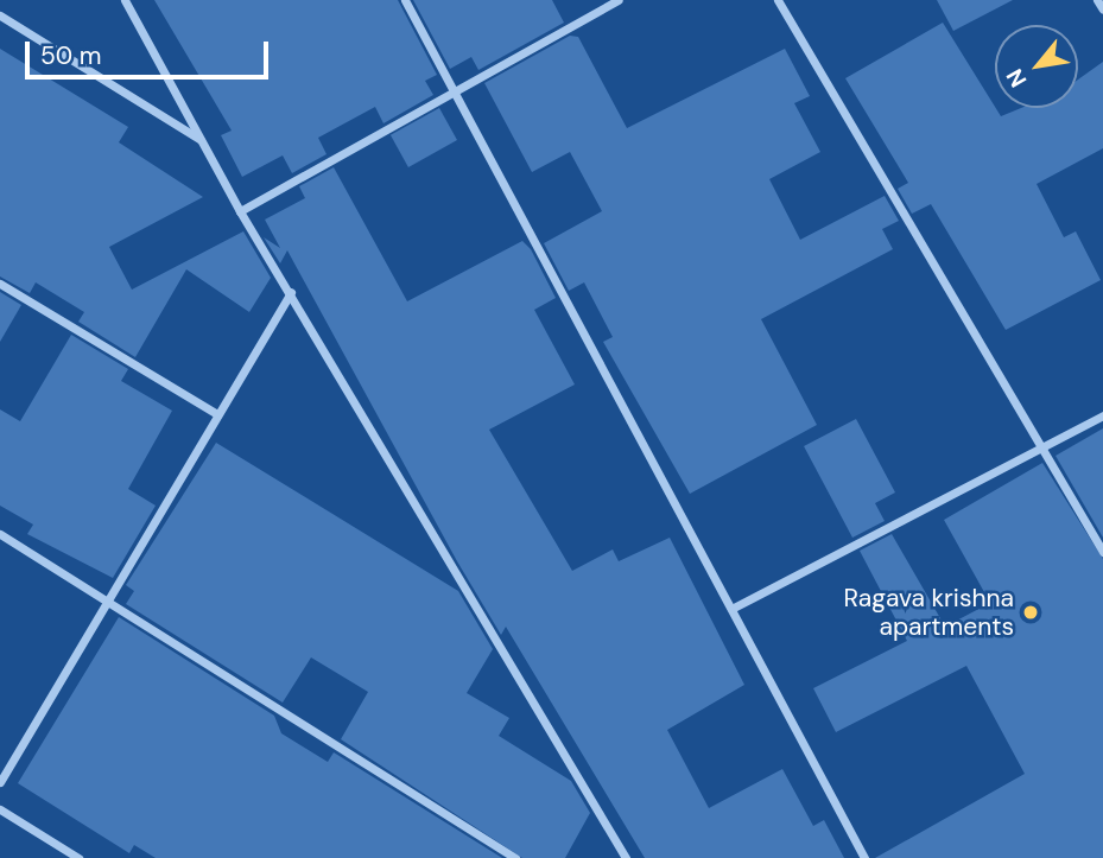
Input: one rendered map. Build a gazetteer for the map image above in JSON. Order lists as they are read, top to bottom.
{
  "places": ["Ragava krishna apartments"],
  "scale_bar": "50 m",
  "north": "bottom left"
}
